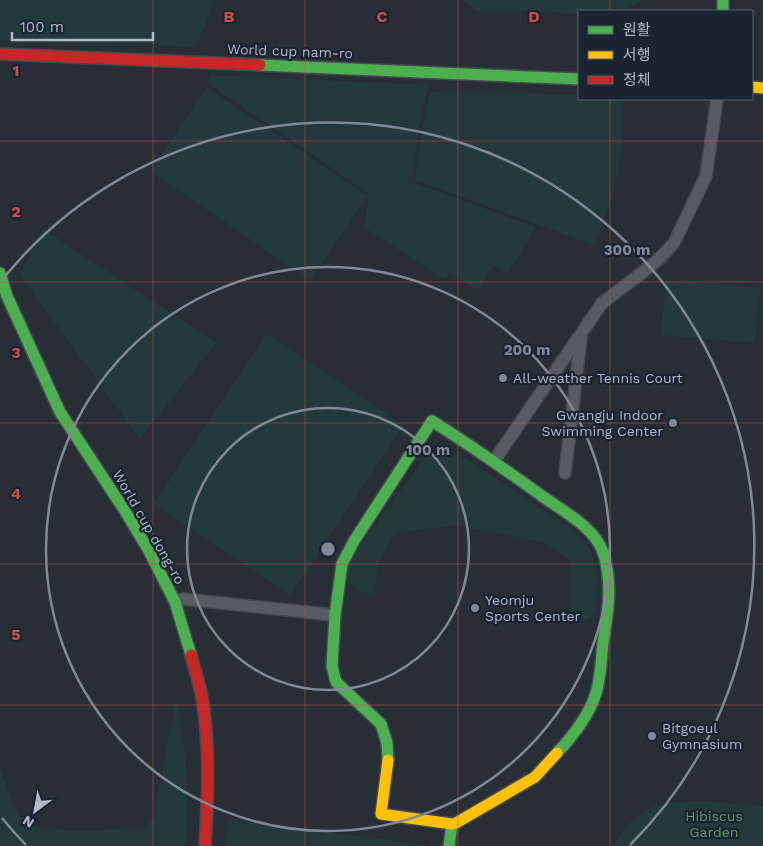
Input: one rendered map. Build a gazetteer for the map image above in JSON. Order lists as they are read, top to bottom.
{
  "streets": {
    "street": ["World cup nam-ro", "World cup dong-ro"]
  },
  "parks": ["Hibiscus Garden"],
  "places": [
    "All-weather Tennis Court",
    "Gwangju Indoor Swimming Center",
    "Yeomju Sports Center",
    "Bitgoeul Gymnasium"
  ],
  "legend": ["원활", "서행", "정체"],
  "scale_bar": "100 m",
  "north": "bottom left",
  "grid": {
    "columns": ["B", "C", "D"],
    "rows": [
      "1",
      "2",
      "3",
      "4",
      "5"
    ]
  },
  "rings": ["300 m", "200 m", "100 m"]
}
